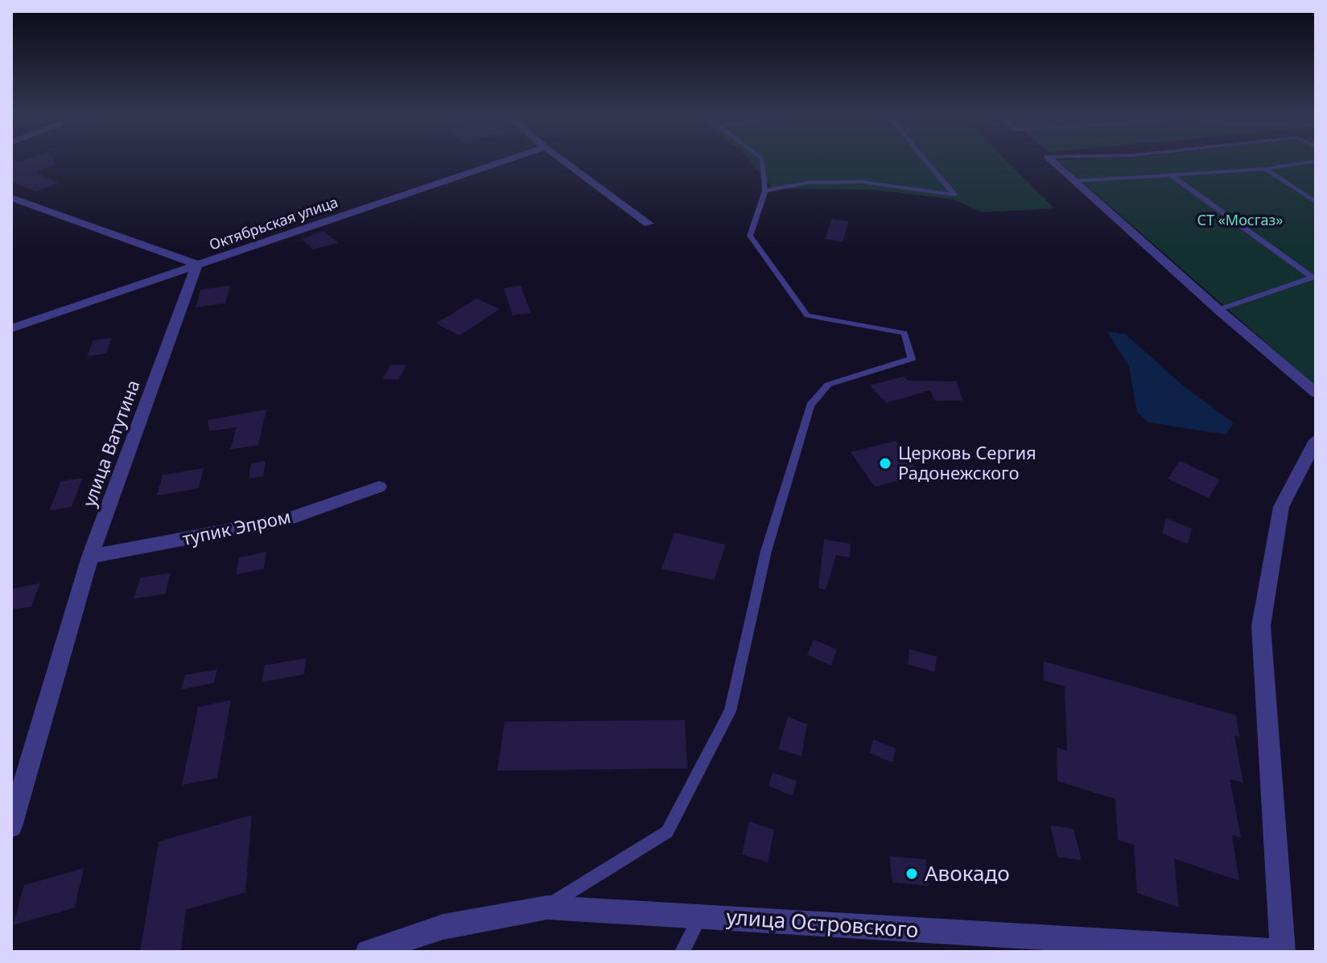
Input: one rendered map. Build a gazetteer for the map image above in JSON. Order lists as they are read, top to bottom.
{
  "streets": {
    "street": [
      "Октябрьская улица",
      "улица Ватутина",
      "тупик Эпром",
      "улица Островского"
    ]
  },
  "crossings": [
    ["Октябрьская улица", "улица Ватутина"],
    ["улица Ватутина", "тупик Эпром"]
  ],
  "parks": ["СТ «Мосгаз»"],
  "places": ["Церковь Сергия Радонежского", "Авокадо"]
}
